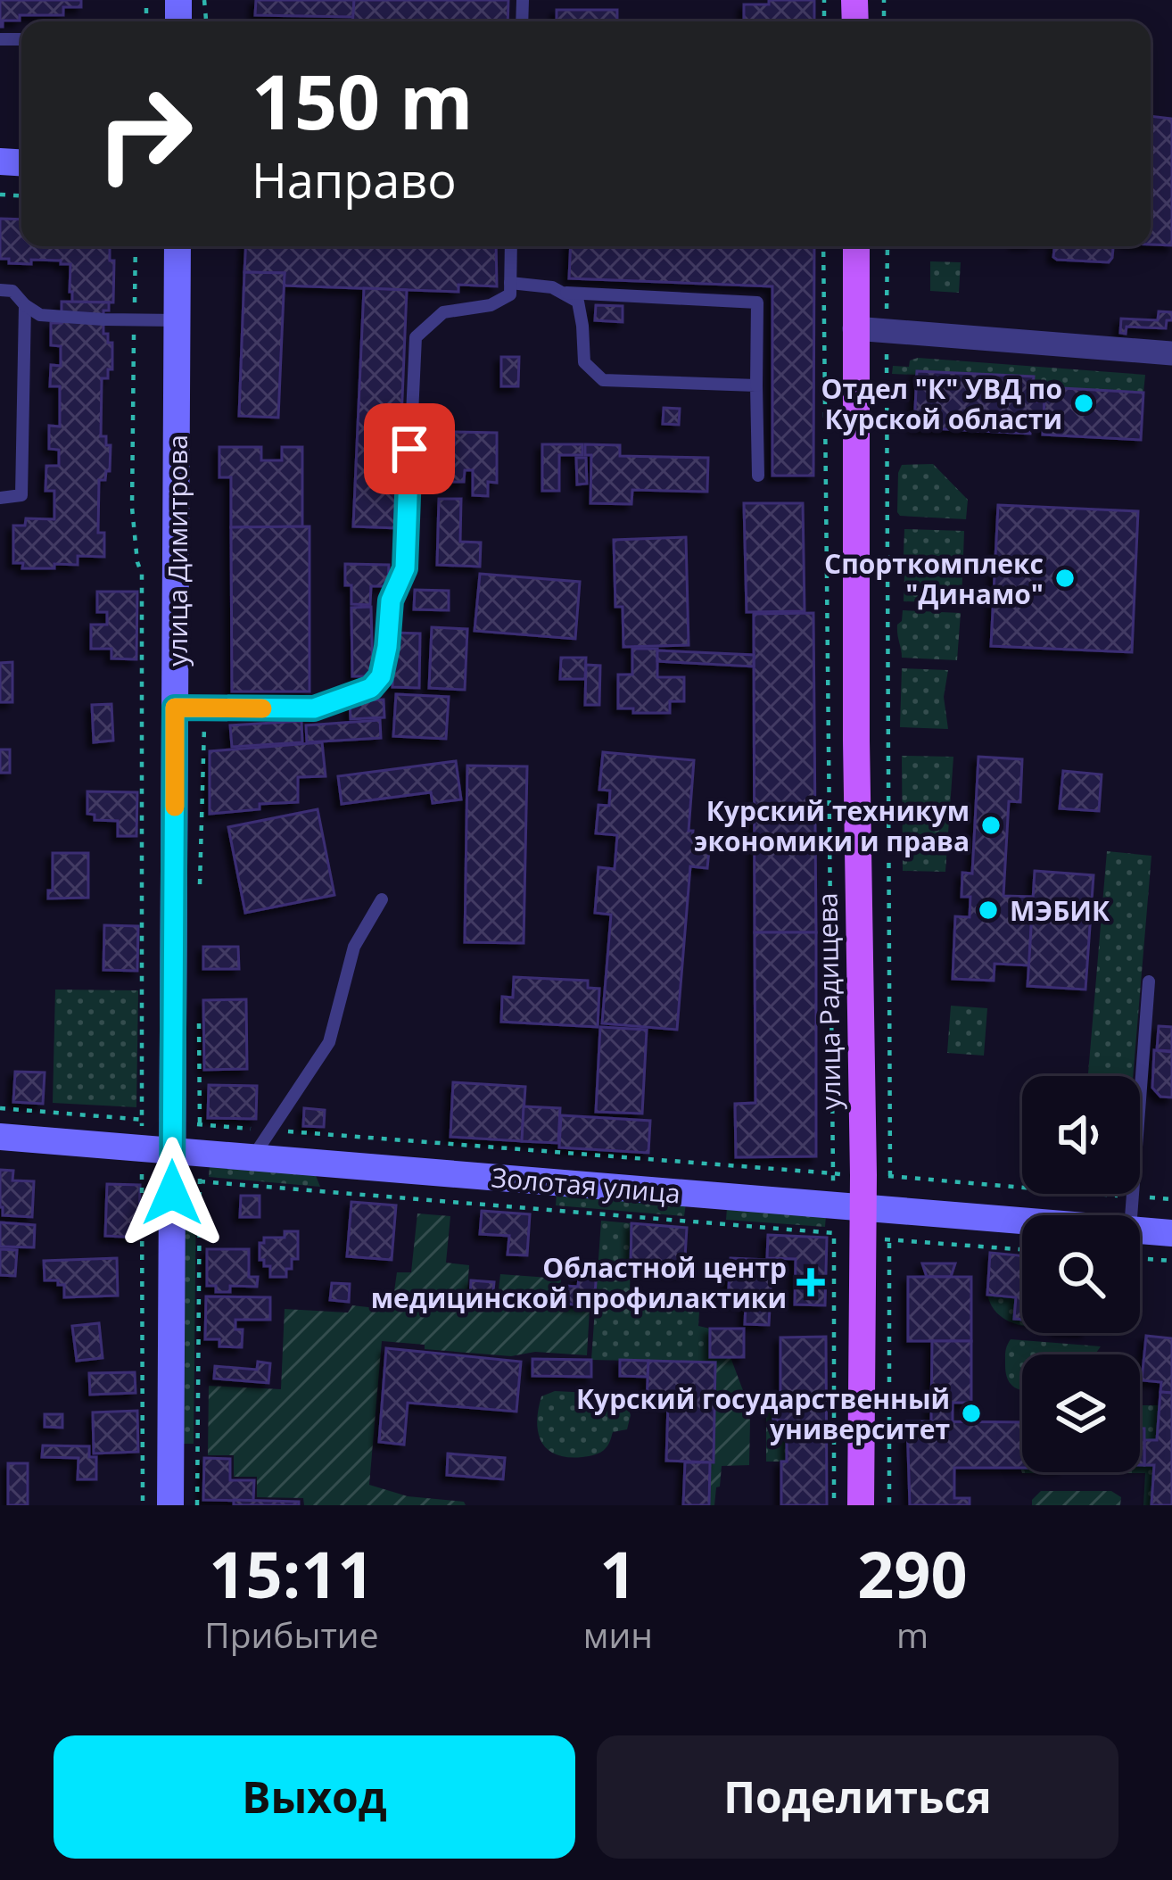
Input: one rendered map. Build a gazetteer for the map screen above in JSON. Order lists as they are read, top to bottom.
{
  "streets": {
    "main road": ["улица Димитрова", "улица Радищева", "Золотая улица"]
  },
  "crossings": [
    ["улица Димитрова", "Золотая улица"],
    ["улица Радищева", "Золотая улица"]
  ],
  "places": {
    "other": [
      "Отдел \"К\" УВД по Курской области",
      "Спорткомплекс \"Динамо\"",
      "Курский техникум экономики и права",
      "МЭБИК",
      "Курский государственный университет"
    ],
    "health": ["Областной центр медицинской профилактики"]
  },
  "page": {
    "turn": ["150 m", "Направо"],
    "eta": [
      "15:11",
      "Прибытие",
      "1",
      "мин",
      "290",
      "m"
    ],
    "buttons": ["Выход", "Поделиться"]
  }
}
